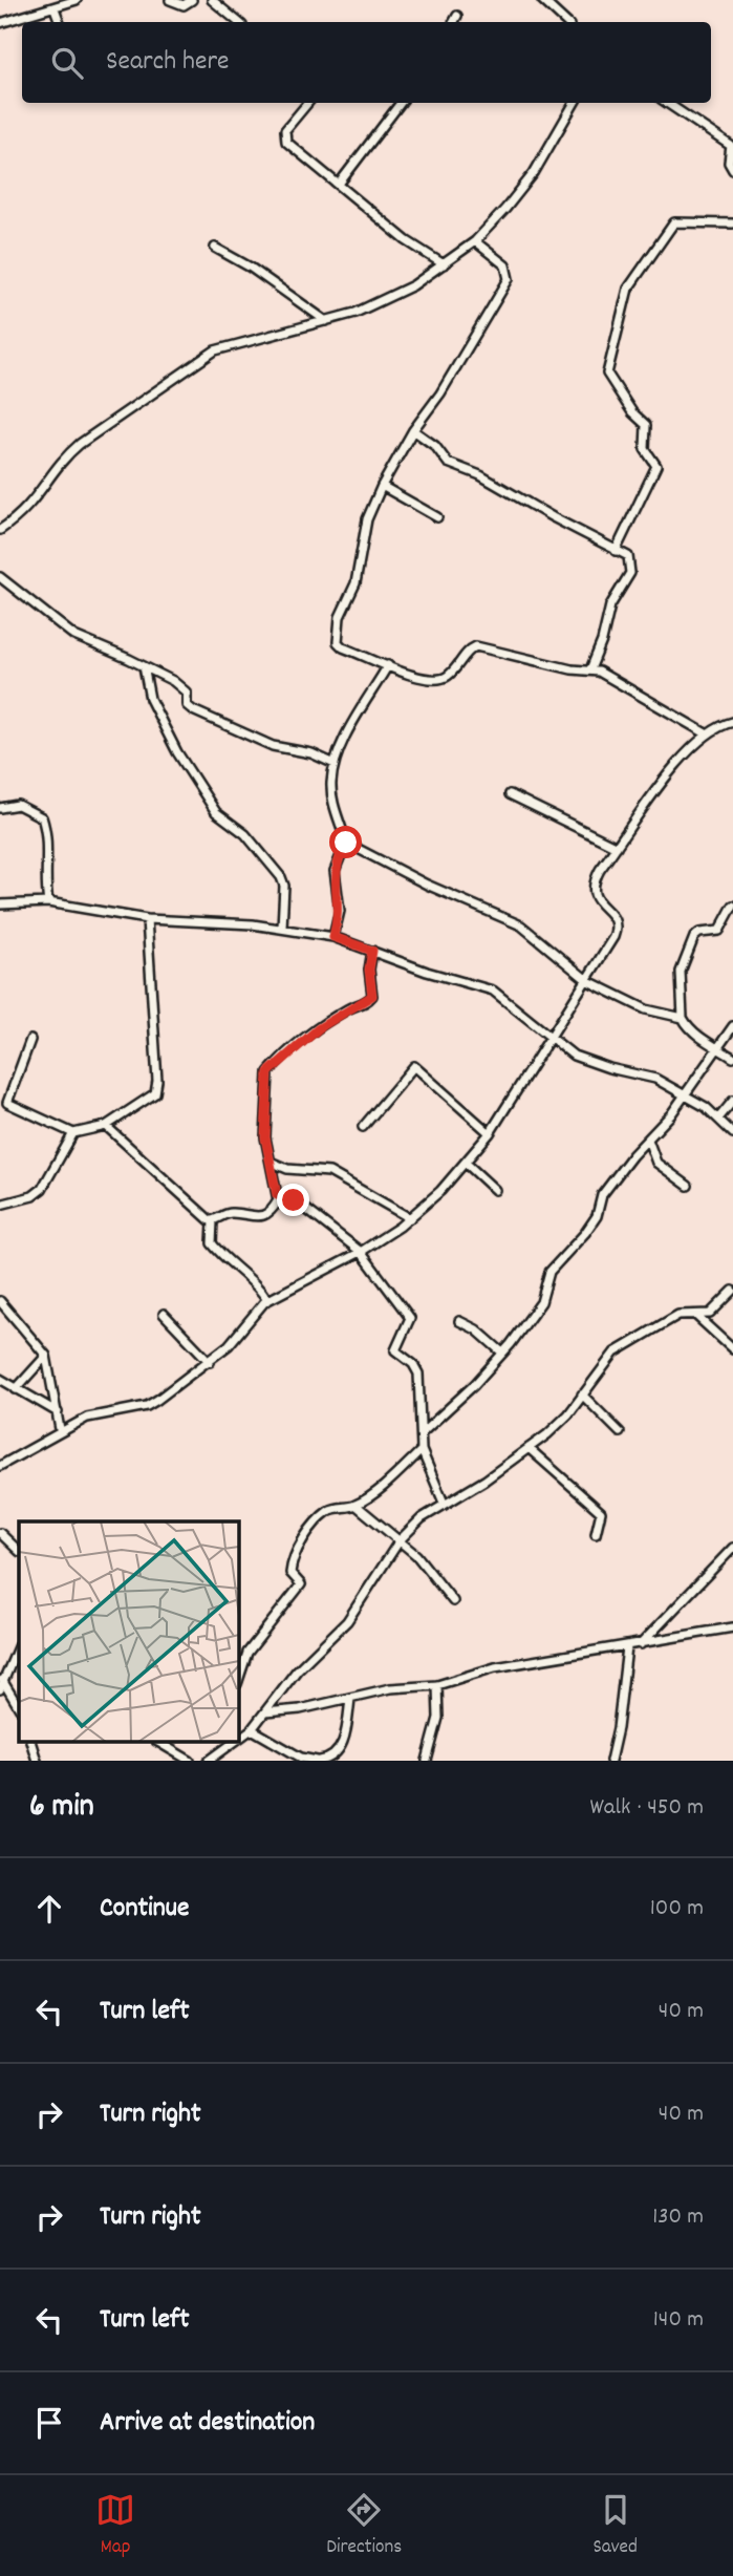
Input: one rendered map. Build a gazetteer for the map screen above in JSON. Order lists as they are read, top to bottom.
{
  "page": {
    "search": "Search here",
    "heading": ["6 min", "Walk · 450 m"],
    "list": [
      ["Continue", "100 m"],
      ["Turn left", "40 m"],
      ["Turn right", "40 m"],
      ["Turn right", "130 m"],
      ["Turn left", "140 m"],
      "Arrive at destination"
    ],
    "nav": ["Map", "Directions", "Saved"]
  }
}
